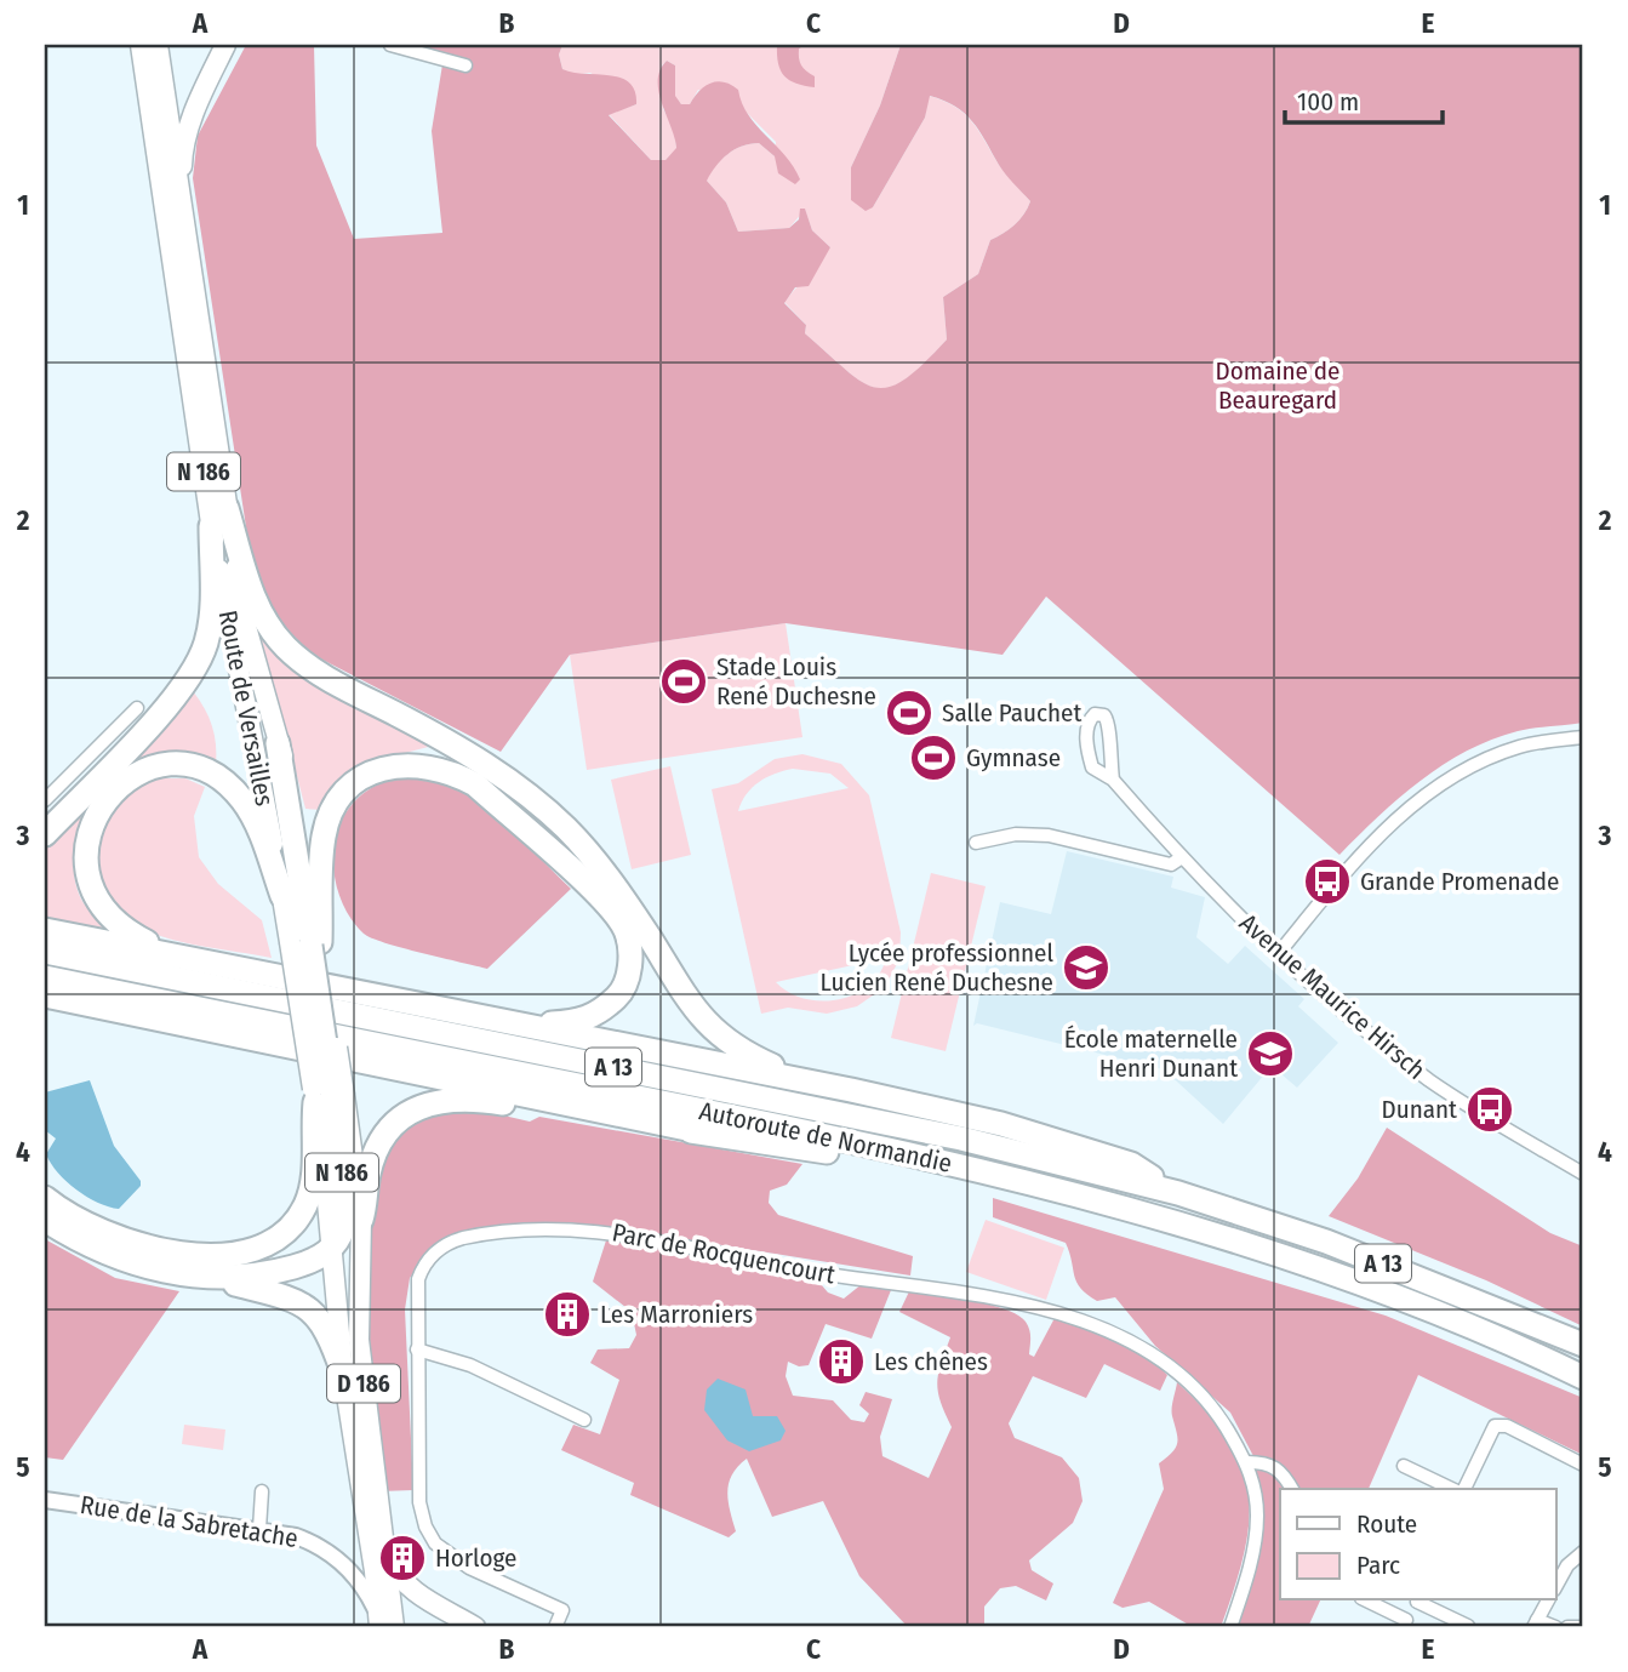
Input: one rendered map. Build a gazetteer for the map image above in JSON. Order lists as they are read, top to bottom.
{
  "streets": {
    "highway": ["N 186", "A 13", "Autoroute de Normandie"],
    "main road": ["Route de Versailles", "D 186"],
    "street": ["Avenue Maurice Hirsch", "Parc de Rocquencourt", "Rue de la Sabretache"]
  },
  "crossings": [
    ["N 186", "Route de Versailles"],
    ["N 186", "D 186"],
    ["D 186", "Rue de la Sabretache"]
  ],
  "parks": ["Domaine de Beauregard"],
  "places": {
    "sports": ["Stade Louis René Duchesne", "Salle Pauchet", "Gymnase"],
    "bus stop": ["Grande Promenade", "Dunant"],
    "school or university": ["Lycée professionnel Lucien René Duchesne", "École maternelle Henri Dunant"],
    "building": ["Les Marroniers", "Les chênes", "Horloge"]
  },
  "legend": ["Route", "Parc"],
  "scale_bar": "100 m",
  "grid": {
    "columns": [
      "A",
      "B",
      "C",
      "D",
      "E"
    ],
    "rows": [
      "1",
      "2",
      "3",
      "4",
      "5"
    ]
  }
}
